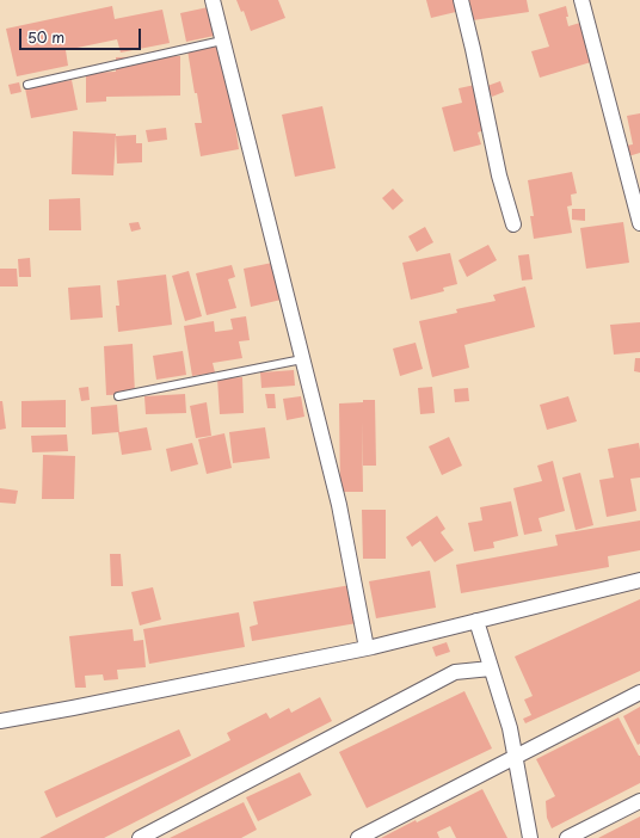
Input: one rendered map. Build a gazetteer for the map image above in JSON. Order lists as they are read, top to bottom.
{
  "scale_bar": "50 m"
}
